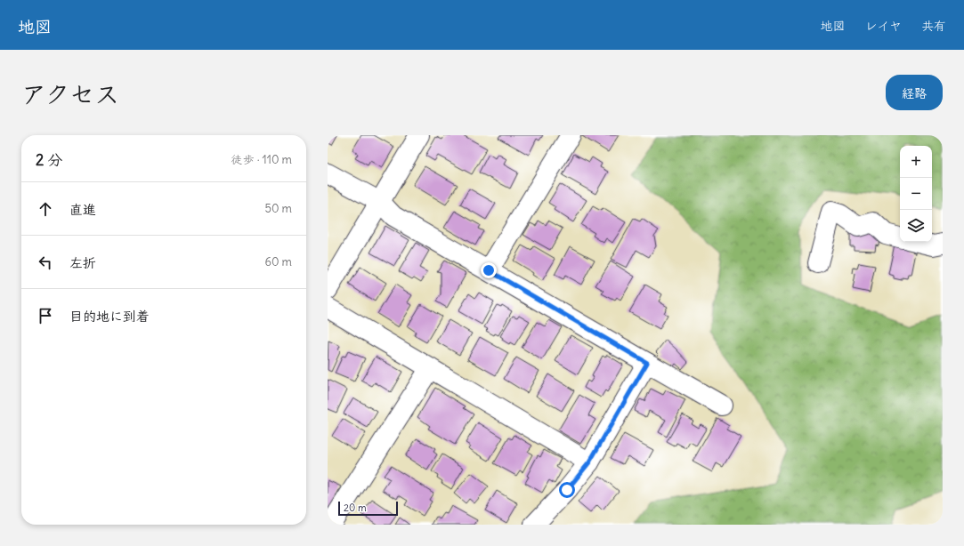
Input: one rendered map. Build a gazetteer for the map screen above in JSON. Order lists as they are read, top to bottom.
{
  "scale_bar": "20 m",
  "page": {
    "header": "地図",
    "nav": ["地図", "レイヤ", "共有"],
    "title": "アクセス",
    "buttons": "経路",
    "heading": ["2 分", "徒歩 · 110 m"],
    "map_buttons": ["+", "−"],
    "list": [
      ["直進", "50 m"],
      ["左折", "60 m"],
      "目的地に到着"
    ],
    "scale": "20 m"
  }
}
